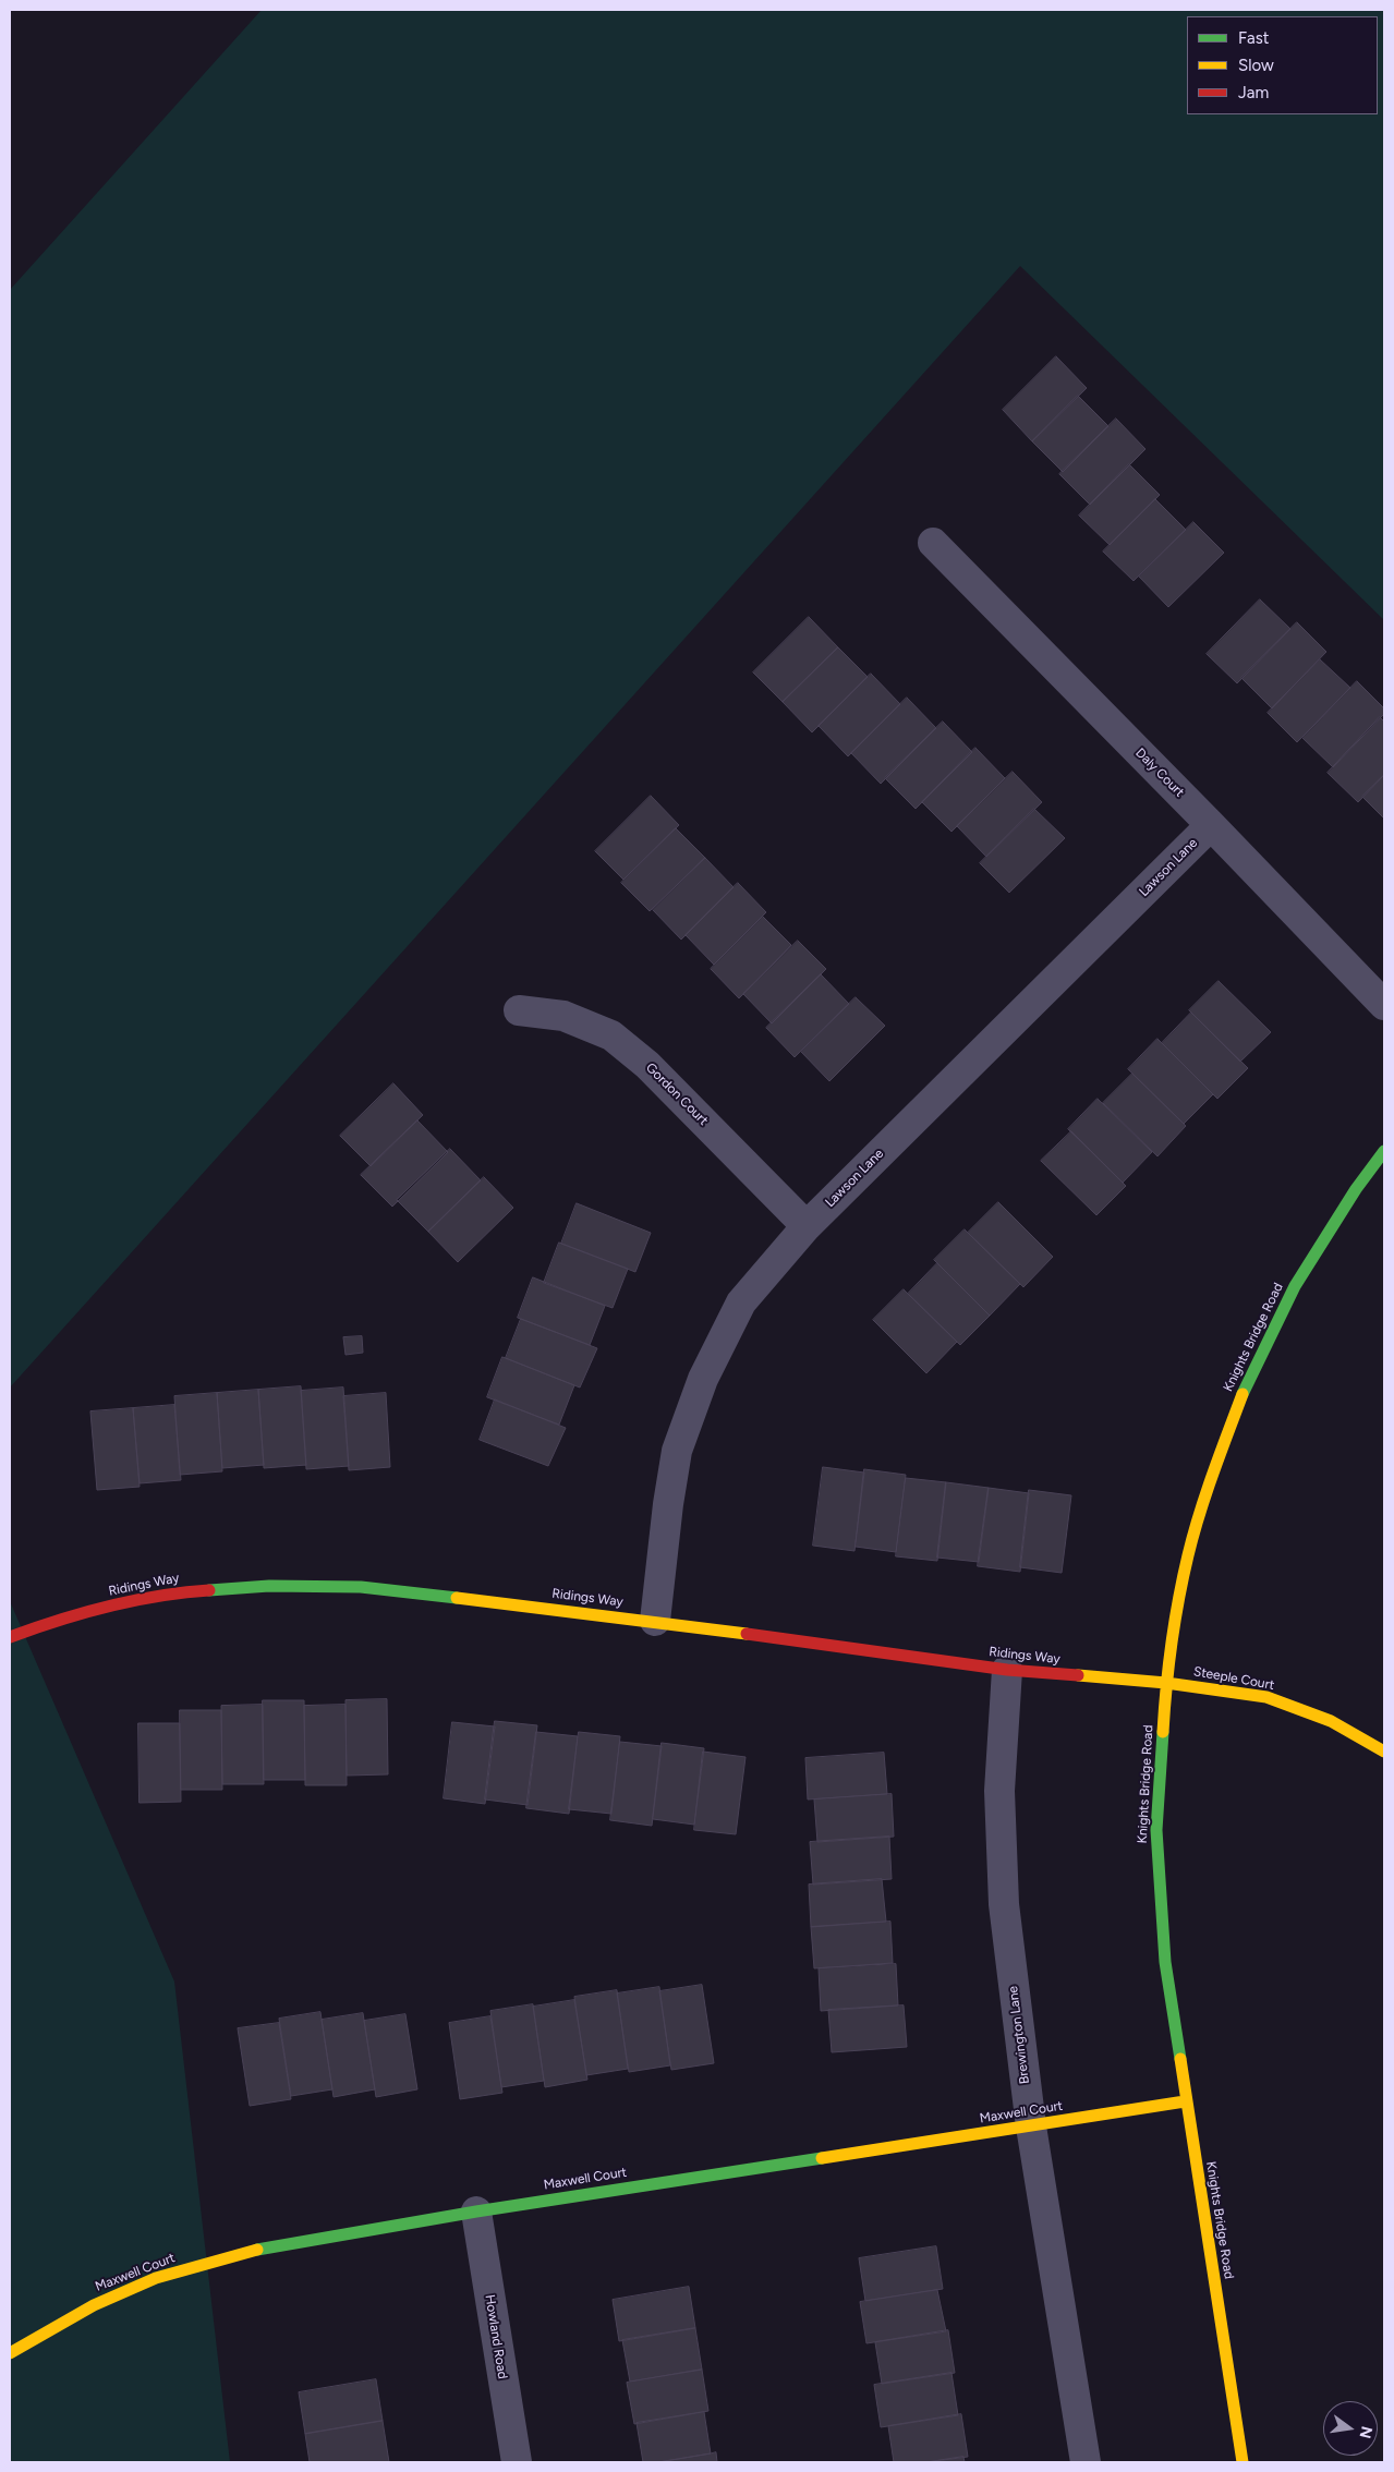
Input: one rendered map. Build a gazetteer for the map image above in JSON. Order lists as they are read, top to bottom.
{
  "streets": {
    "street": [
      "Daly Court",
      "Lawson Lane",
      "Gordon Court",
      "Knights Bridge Road",
      "Ridings Way",
      "Steeple Court",
      "Brewington Lane",
      "Maxwell Court",
      "Howland Road"
    ]
  },
  "crossings": [
    ["Daly Court", "Lawson Lane"],
    ["Lawson Lane", "Gordon Court"],
    ["Lawson Lane", "Ridings Way"],
    ["Knights Bridge Road", "Ridings Way"],
    ["Knights Bridge Road", "Steeple Court"],
    ["Knights Bridge Road", "Maxwell Court"],
    ["Ridings Way", "Steeple Court"],
    ["Ridings Way", "Brewington Lane"],
    ["Brewington Lane", "Maxwell Court"],
    ["Maxwell Court", "Howland Road"]
  ],
  "legend": ["Fast", "Slow", "Jam"],
  "north": "right"
}
